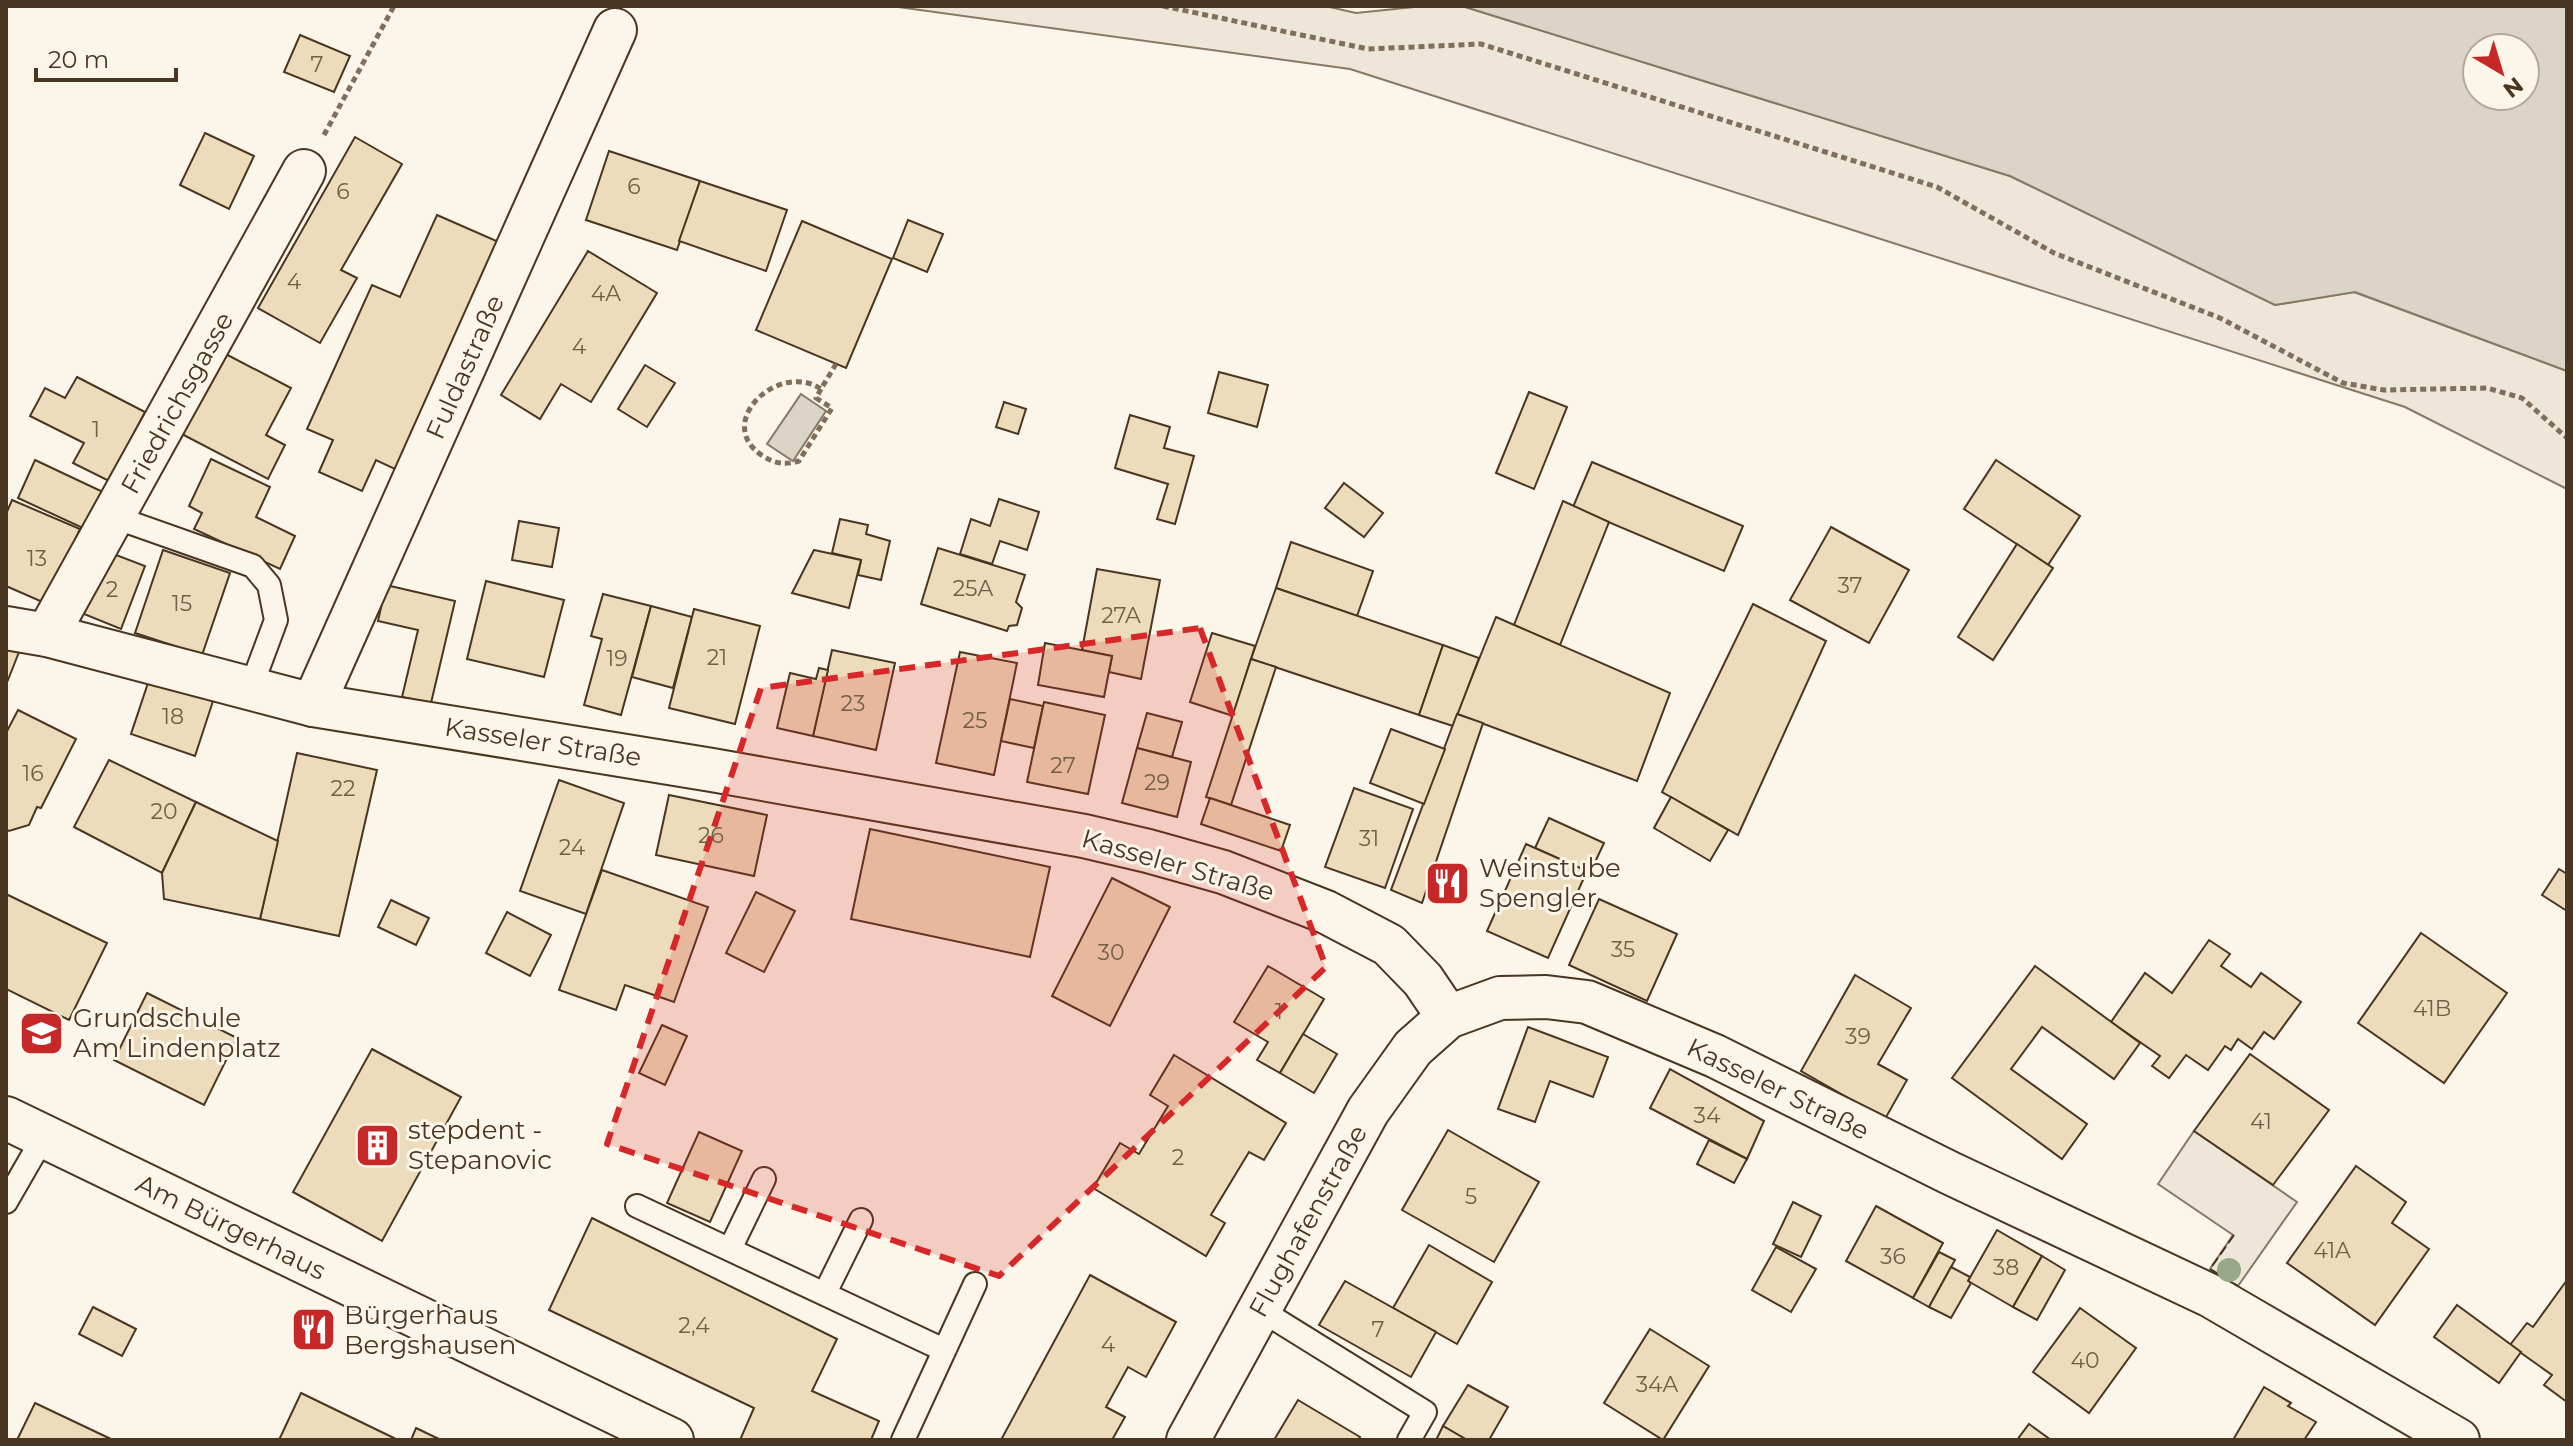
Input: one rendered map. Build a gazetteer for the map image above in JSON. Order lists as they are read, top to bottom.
{
  "streets": {
    "street": [
      "Fuldastraße",
      "Friedrichsgasse",
      "Kasseler Straße",
      "Flughafenstraße",
      "Am Bürgerhaus"
    ]
  },
  "crossings": [
    ["Fuldastraße", "Kasseler Straße"],
    ["Friedrichsgasse", "Kasseler Straße"],
    ["Kasseler Straße", "Flughafenstraße"]
  ],
  "places": {
    "restaurant": ["Weinstube Spengler", "Bürgerhaus Bergshausen"],
    "school or university": ["Grundschule Am Lindenplatz"],
    "building": ["stepdent - Stepanovic"]
  },
  "house_numbers": [
    "7",
    "6",
    "6",
    "4",
    "4A",
    "4",
    "1",
    "13",
    "37",
    "25A",
    "2",
    "15",
    "27A",
    "21",
    "19",
    "23",
    "18",
    "25",
    "27",
    "16",
    "29",
    "22",
    "20",
    "26",
    "31",
    "24",
    "35",
    "30",
    "41B",
    "1",
    "39",
    "34",
    "41",
    "2",
    "5",
    "41A",
    "36",
    "38",
    "2,4",
    "7",
    "4",
    "40",
    "34A"
  ],
  "scale_bar": "20 m",
  "north": "bottom right"
}
